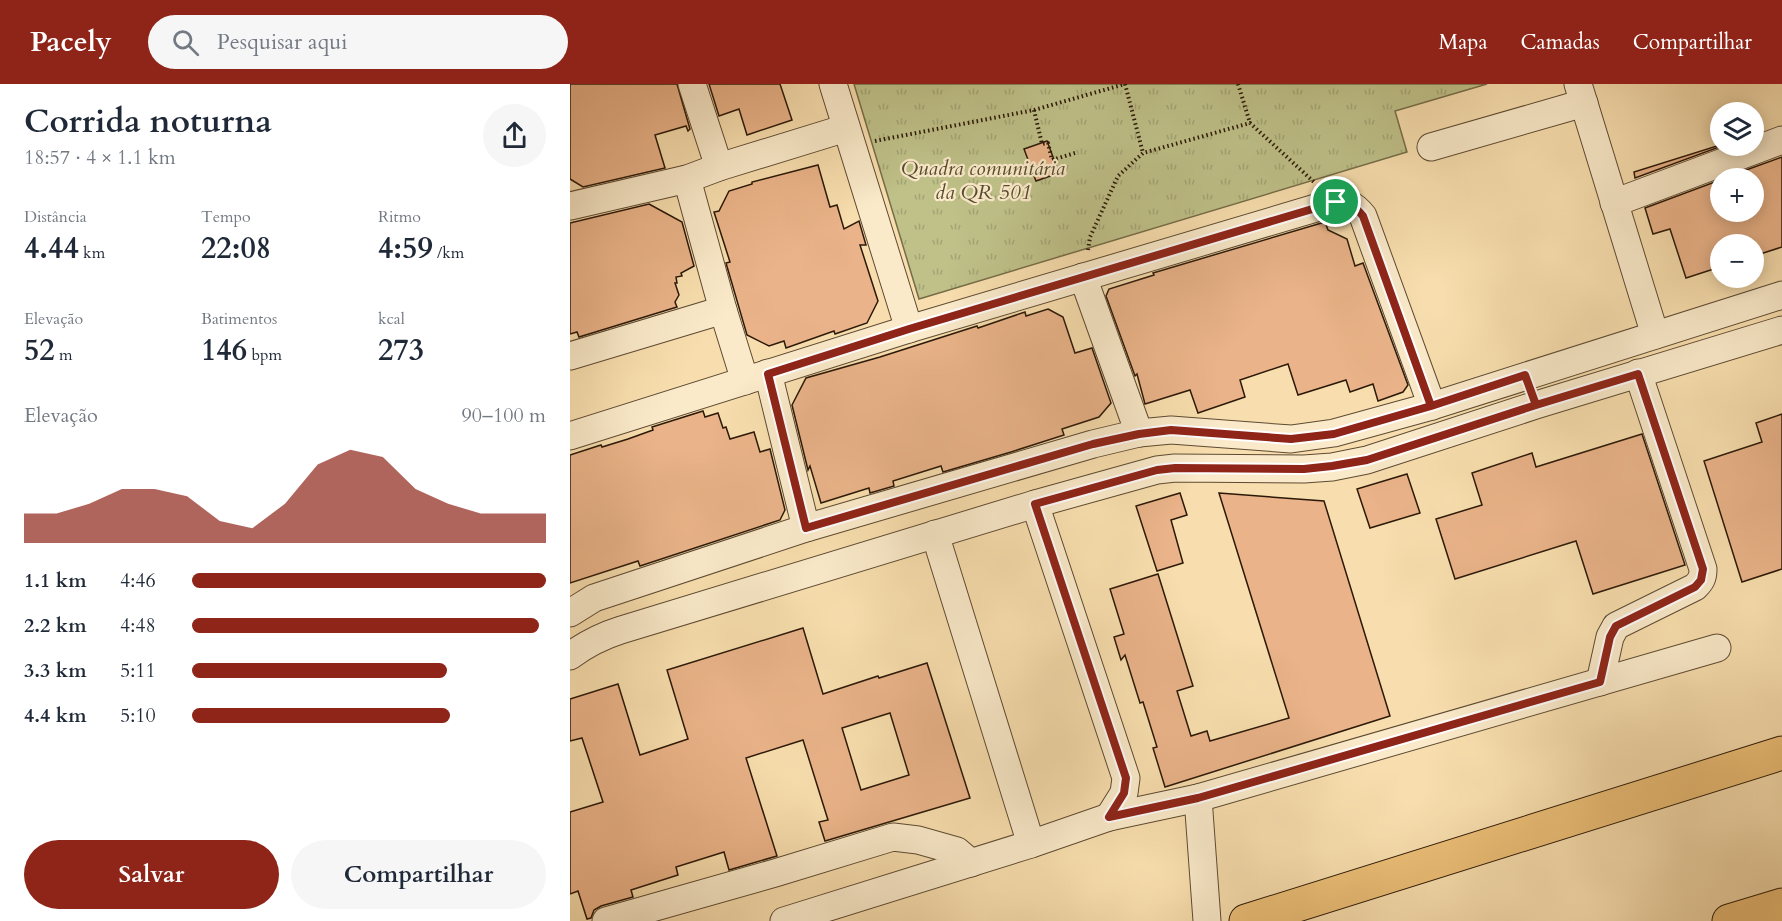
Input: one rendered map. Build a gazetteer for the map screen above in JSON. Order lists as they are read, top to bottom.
{
  "parks": ["Quadra comunitária da QR 501"],
  "page": {
    "header": "Pacely",
    "search": "Pesquisar aqui",
    "nav": ["Mapa", "Camadas", "Compartilhar"],
    "heading": ["Corrida noturna", "18:57 · 4 × 1.1 km"],
    "map_buttons": ["+", "−"],
    "stats": [
      ["Distância", "4.44 km"],
      ["Tempo", "22:08"],
      ["Ritmo", "4:59 /km"],
      ["Elevação", "52 m"],
      ["Batimentos", "146 bpm"],
      ["kcal", "273"]
    ],
    "chart": ["Elevação", "90–100 m"],
    "list": [
      {
        "name": "1.1 km",
        "note": "4:46"
      },
      {
        "name": "2.2 km",
        "note": "4:48"
      },
      {
        "name": "3.3 km",
        "note": "5:11"
      },
      {
        "name": "4.4 km",
        "note": "5:10"
      }
    ],
    "buttons": ["Salvar", "Compartilhar"]
  }
}
